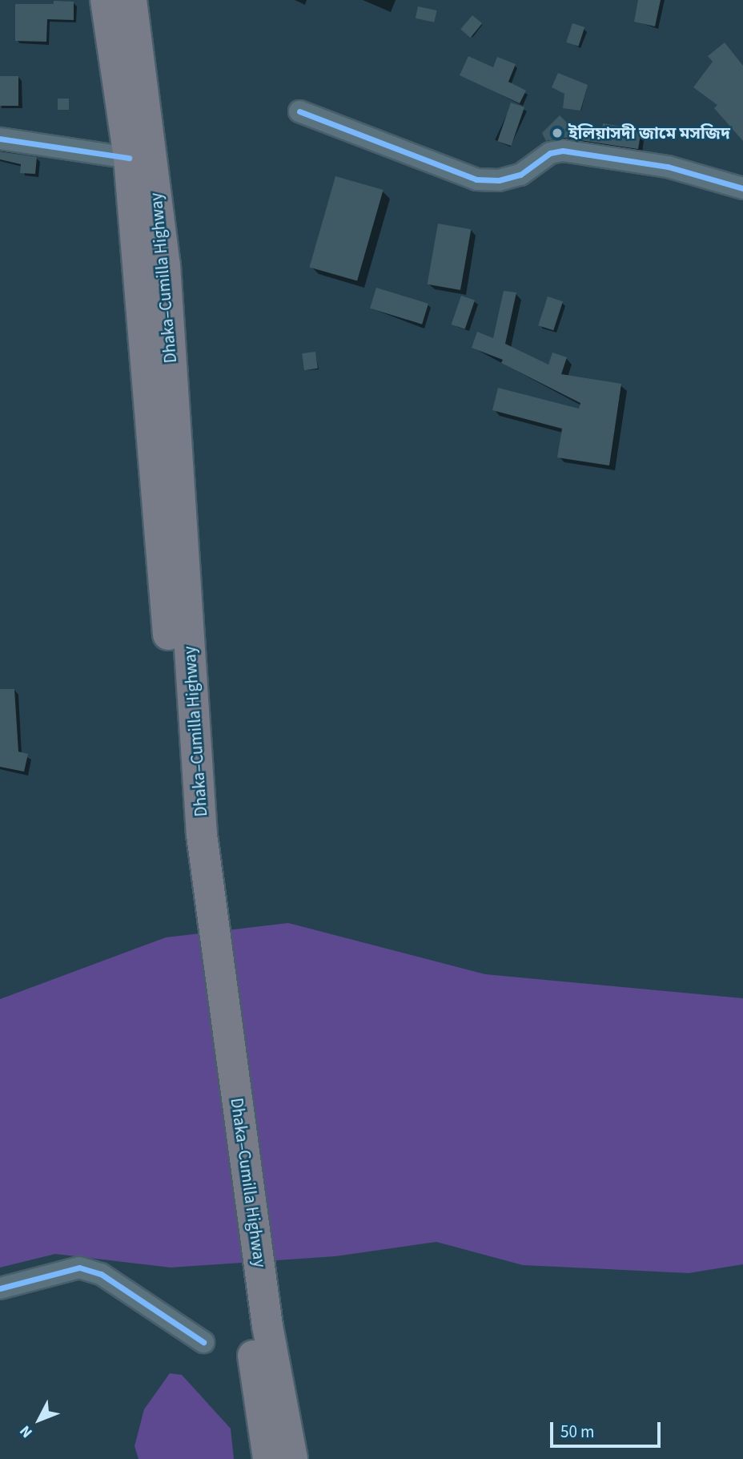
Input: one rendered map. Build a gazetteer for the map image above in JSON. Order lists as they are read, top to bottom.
{
  "streets": {
    "highway": ["Dhaka–Cumilla Highway"]
  },
  "places": ["ইলিয়াসদী জামে মসজিদ"],
  "scale_bar": "50 m",
  "north": "bottom left"
}
